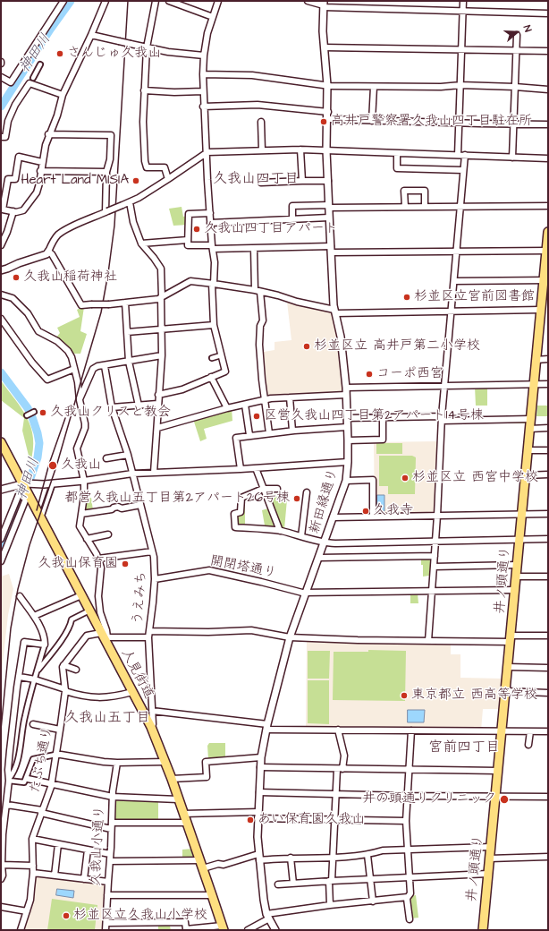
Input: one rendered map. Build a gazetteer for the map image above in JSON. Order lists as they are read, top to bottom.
{
  "streets": {
    "main road": ["井ノ頭通り", "人見街道"],
    "street": [
      "新田縁通り",
      "開閉塔通り",
      "うえみち",
      "たぶち通り",
      "久我山小通り"
    ]
  },
  "crossings": [
    ["新田縁通り", "開閉塔通り"],
    ["開閉塔通り", "井ノ頭通り"],
    ["開閉塔通り", "うえみち"],
    ["うえみち", "人見街道"]
  ],
  "districts": ["久我山四丁目", "久我山五丁目", "宮前四丁目"],
  "water": ["神田川"],
  "places": [
    "さんじゅ久我山",
    "高井戸警察署久我山四丁目駐在所",
    "Heart Land MISIA",
    "久我山四丁目アパート",
    "久我山稲荷神社",
    "杉並区立宮前図書館",
    "杉並区立 高井戸第二小学校",
    "コーポ西宮",
    "久我山クリスと教会",
    "区営久我山四丁目第2アパート14号棟",
    "久我山",
    "杉並区立 西宮中学校",
    "都営久我山五丁目第2アパート26号棟",
    "久我寺",
    "久我山保育園",
    "東京都立 西高等学校",
    "井の頭通りクリニック",
    "あい保育園久我山",
    "杉並区立久我山小学校"
  ],
  "north": "right"
}
